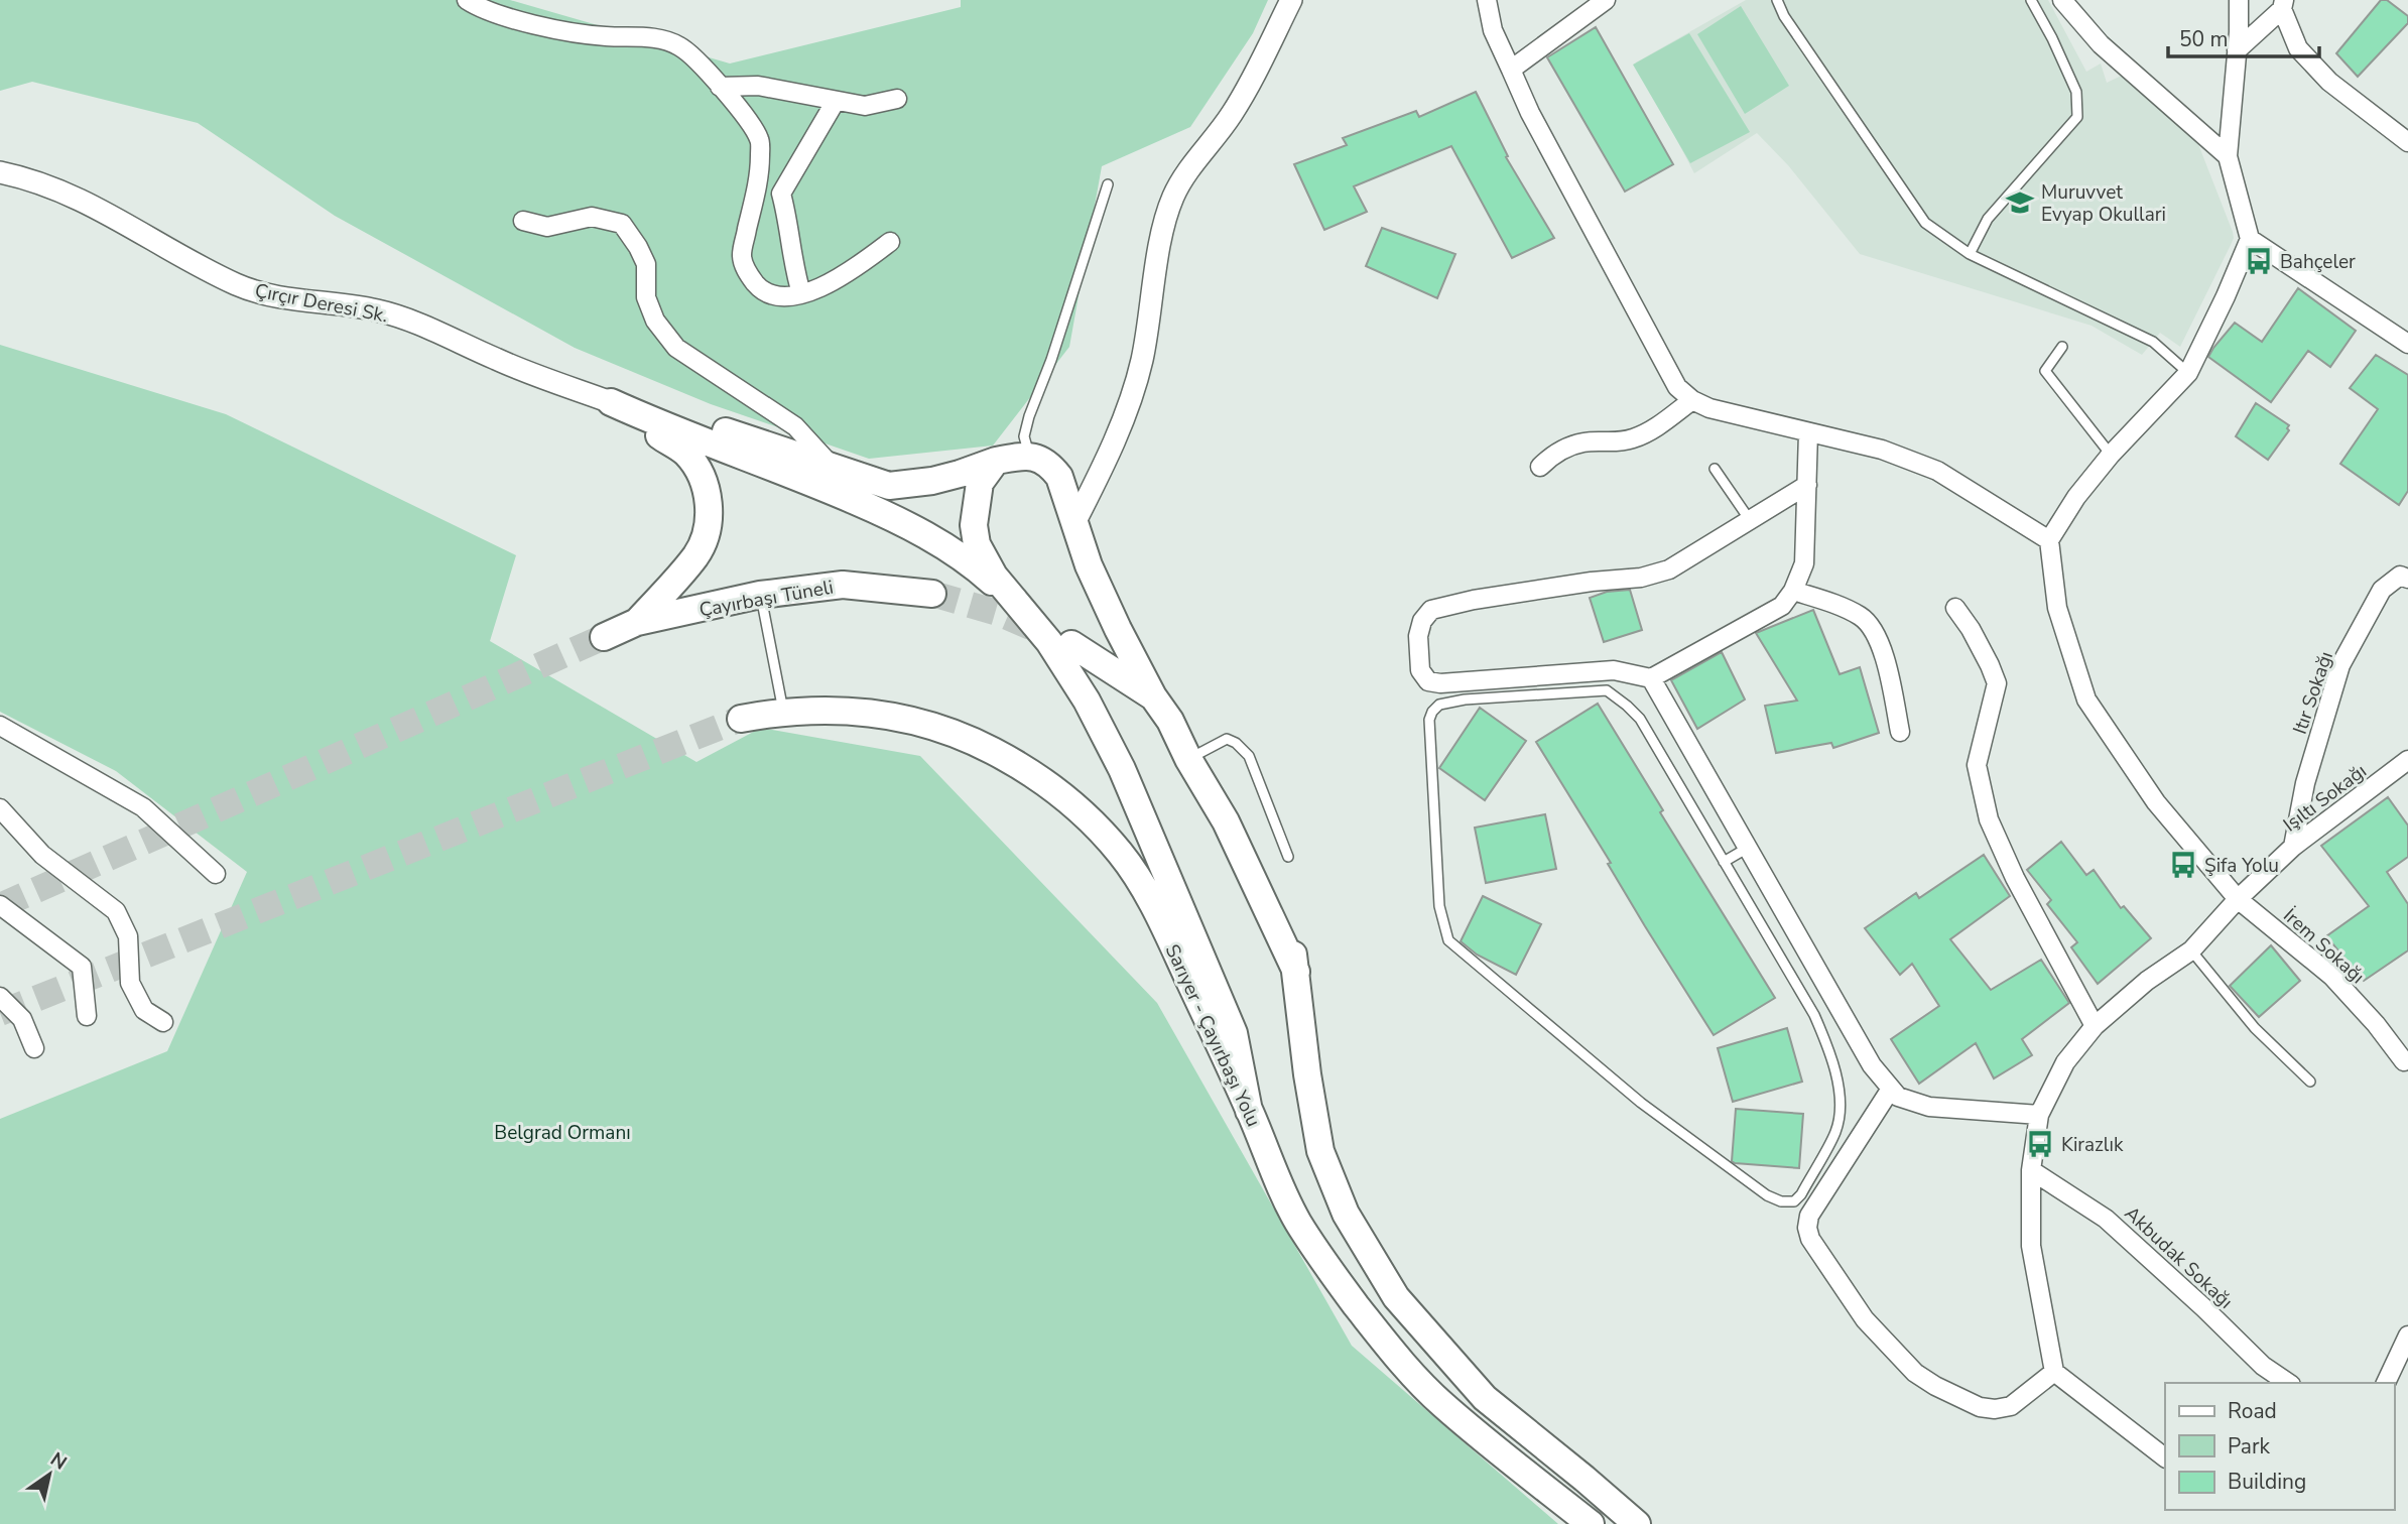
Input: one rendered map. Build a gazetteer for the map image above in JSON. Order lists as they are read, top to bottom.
{
  "streets": {
    "main road": ["Çayırbaşı Tüneli", "Sarıyer - Çayırbaşı Yolu"],
    "street": [
      "Çırçır Deresi Sk.",
      "Itır Sokağı",
      "Işıltı Sokağı",
      "İrem Sokağı",
      "Akbudak Sokağı"
    ]
  },
  "crossings": [
    ["Itır Sokağı", "Işıltı Sokağı"],
    ["Işıltı Sokağı", "İrem Sokağı"],
    ["Işıltı Sokağı", "Akbudak Sokağı"]
  ],
  "parks": ["Belgrad Ormanı"],
  "places": {
    "school or university": ["Muruvvet Evyap Okullari"],
    "bus stop": ["Bahçeler", "Şifa Yolu", "Kirazlık"]
  },
  "legend": ["Road", "Park", "Building"],
  "scale_bar": "50 m",
  "north": "top right"
}
